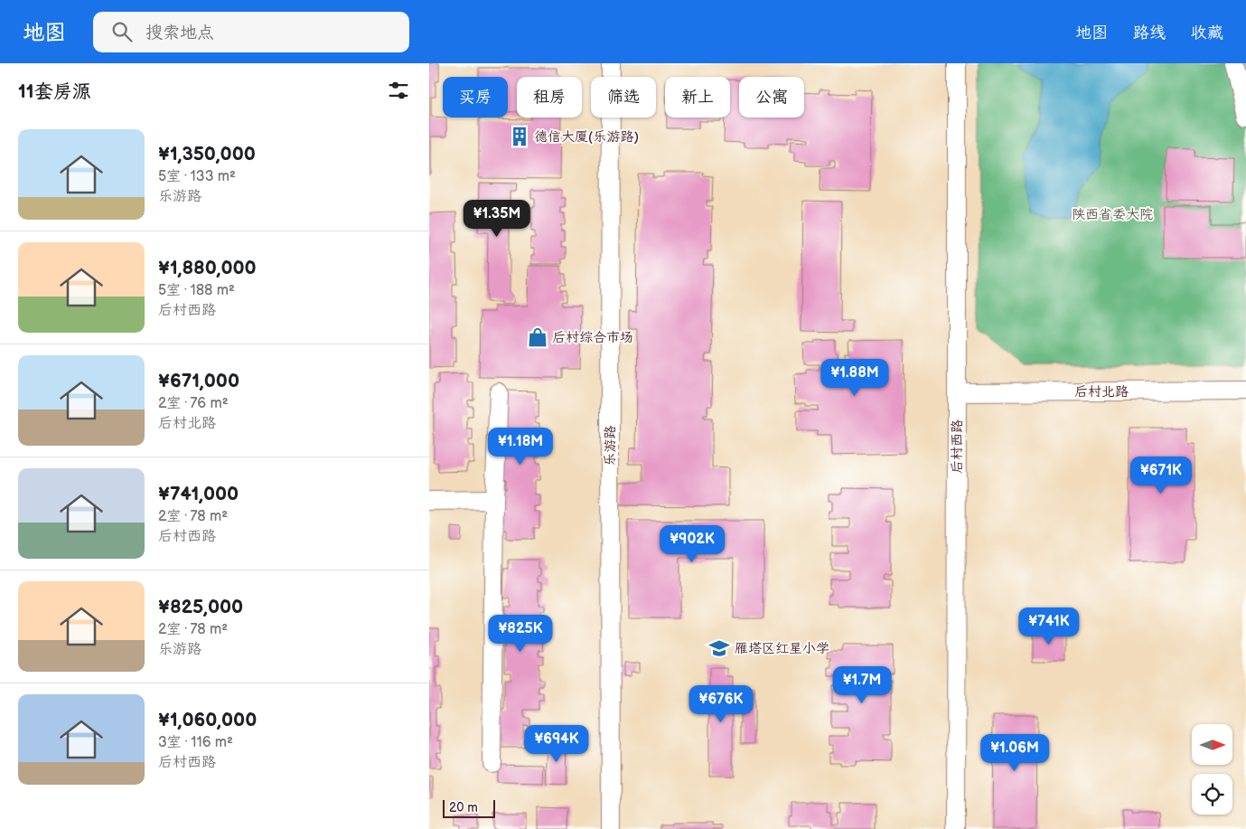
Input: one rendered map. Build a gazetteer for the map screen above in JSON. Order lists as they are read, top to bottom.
{
  "streets": {
    "street": ["后村北路", "乐游路", "后村西路"]
  },
  "crossings": [
    ["后村北路", "后村西路"]
  ],
  "parks": ["陕西省委大院"],
  "places": {
    "building": ["德信大厦(乐游路)"],
    "shop": ["后村综合市场"],
    "school or university": ["雁塔区红星小学"]
  },
  "scale_bar": "20 m",
  "north": "right",
  "page": {
    "header": "地图",
    "search": "搜索地点",
    "nav": ["地图", "路线", "收藏"],
    "heading": "11套房源",
    "chip": [
      "买房",
      "租房",
      "筛选",
      "新上",
      "公寓"
    ],
    "list": [
      {
        "name": "¥1,350,000",
        "note": "5室 · 133 m² · 乐游路"
      },
      {
        "name": "¥1,880,000",
        "note": "5室 · 188 m² · 后村西路"
      },
      {
        "name": "¥671,000",
        "note": "2室 · 76 m² · 后村北路"
      },
      {
        "name": "¥741,000",
        "note": "2室 · 78 m² · 后村西路"
      },
      {
        "name": "¥825,000",
        "note": "2室 · 78 m² · 乐游路"
      },
      {
        "name": "¥1,060,000",
        "note": "3室 · 116 m² · 后村西路"
      }
    ],
    "price": [
      "¥1.35M",
      "¥1.88M",
      "¥1.18M",
      "¥671K",
      "¥902K",
      "¥741K",
      "¥825K",
      "¥1.7M",
      "¥676K",
      "¥694K",
      "¥1.06M"
    ],
    "scale": "20 m"
  }
}
